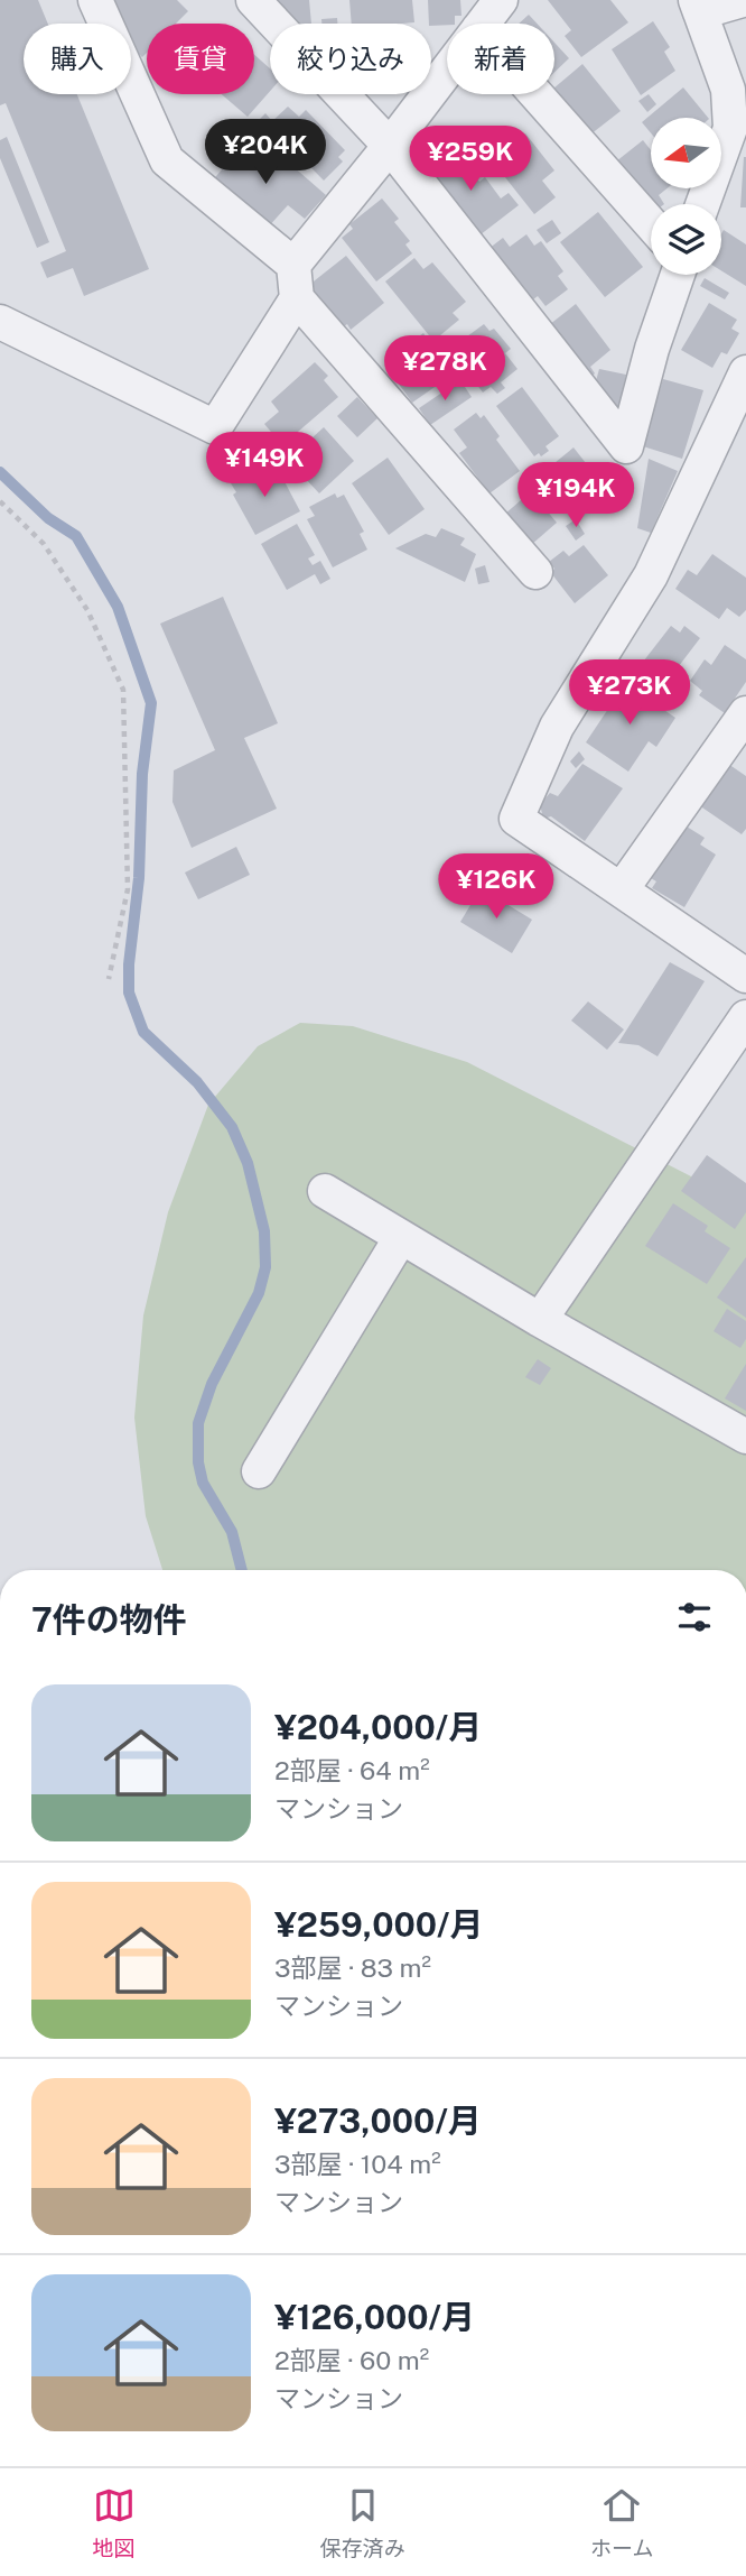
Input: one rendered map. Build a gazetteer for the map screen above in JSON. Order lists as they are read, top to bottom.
{
  "north": "left",
  "page": {
    "chip": [
      "購入",
      "賃貸",
      "絞り込み",
      "新着"
    ],
    "price": [
      "¥204K",
      "¥259K",
      "¥278K",
      "¥149K",
      "¥194K",
      "¥273K",
      "¥126K"
    ],
    "heading": "7件の物件",
    "list": [
      {
        "name": "¥204,000/月",
        "note": "2部屋 · 64 m² · マンション"
      },
      {
        "name": "¥259,000/月",
        "note": "3部屋 · 83 m² · マンション"
      },
      {
        "name": "¥273,000/月",
        "note": "3部屋 · 104 m² · マンション"
      },
      {
        "name": "¥126,000/月",
        "note": "2部屋 · 60 m² · マンション"
      }
    ],
    "tabs": ["地図", "保存済み", "ホーム"]
  }
}
